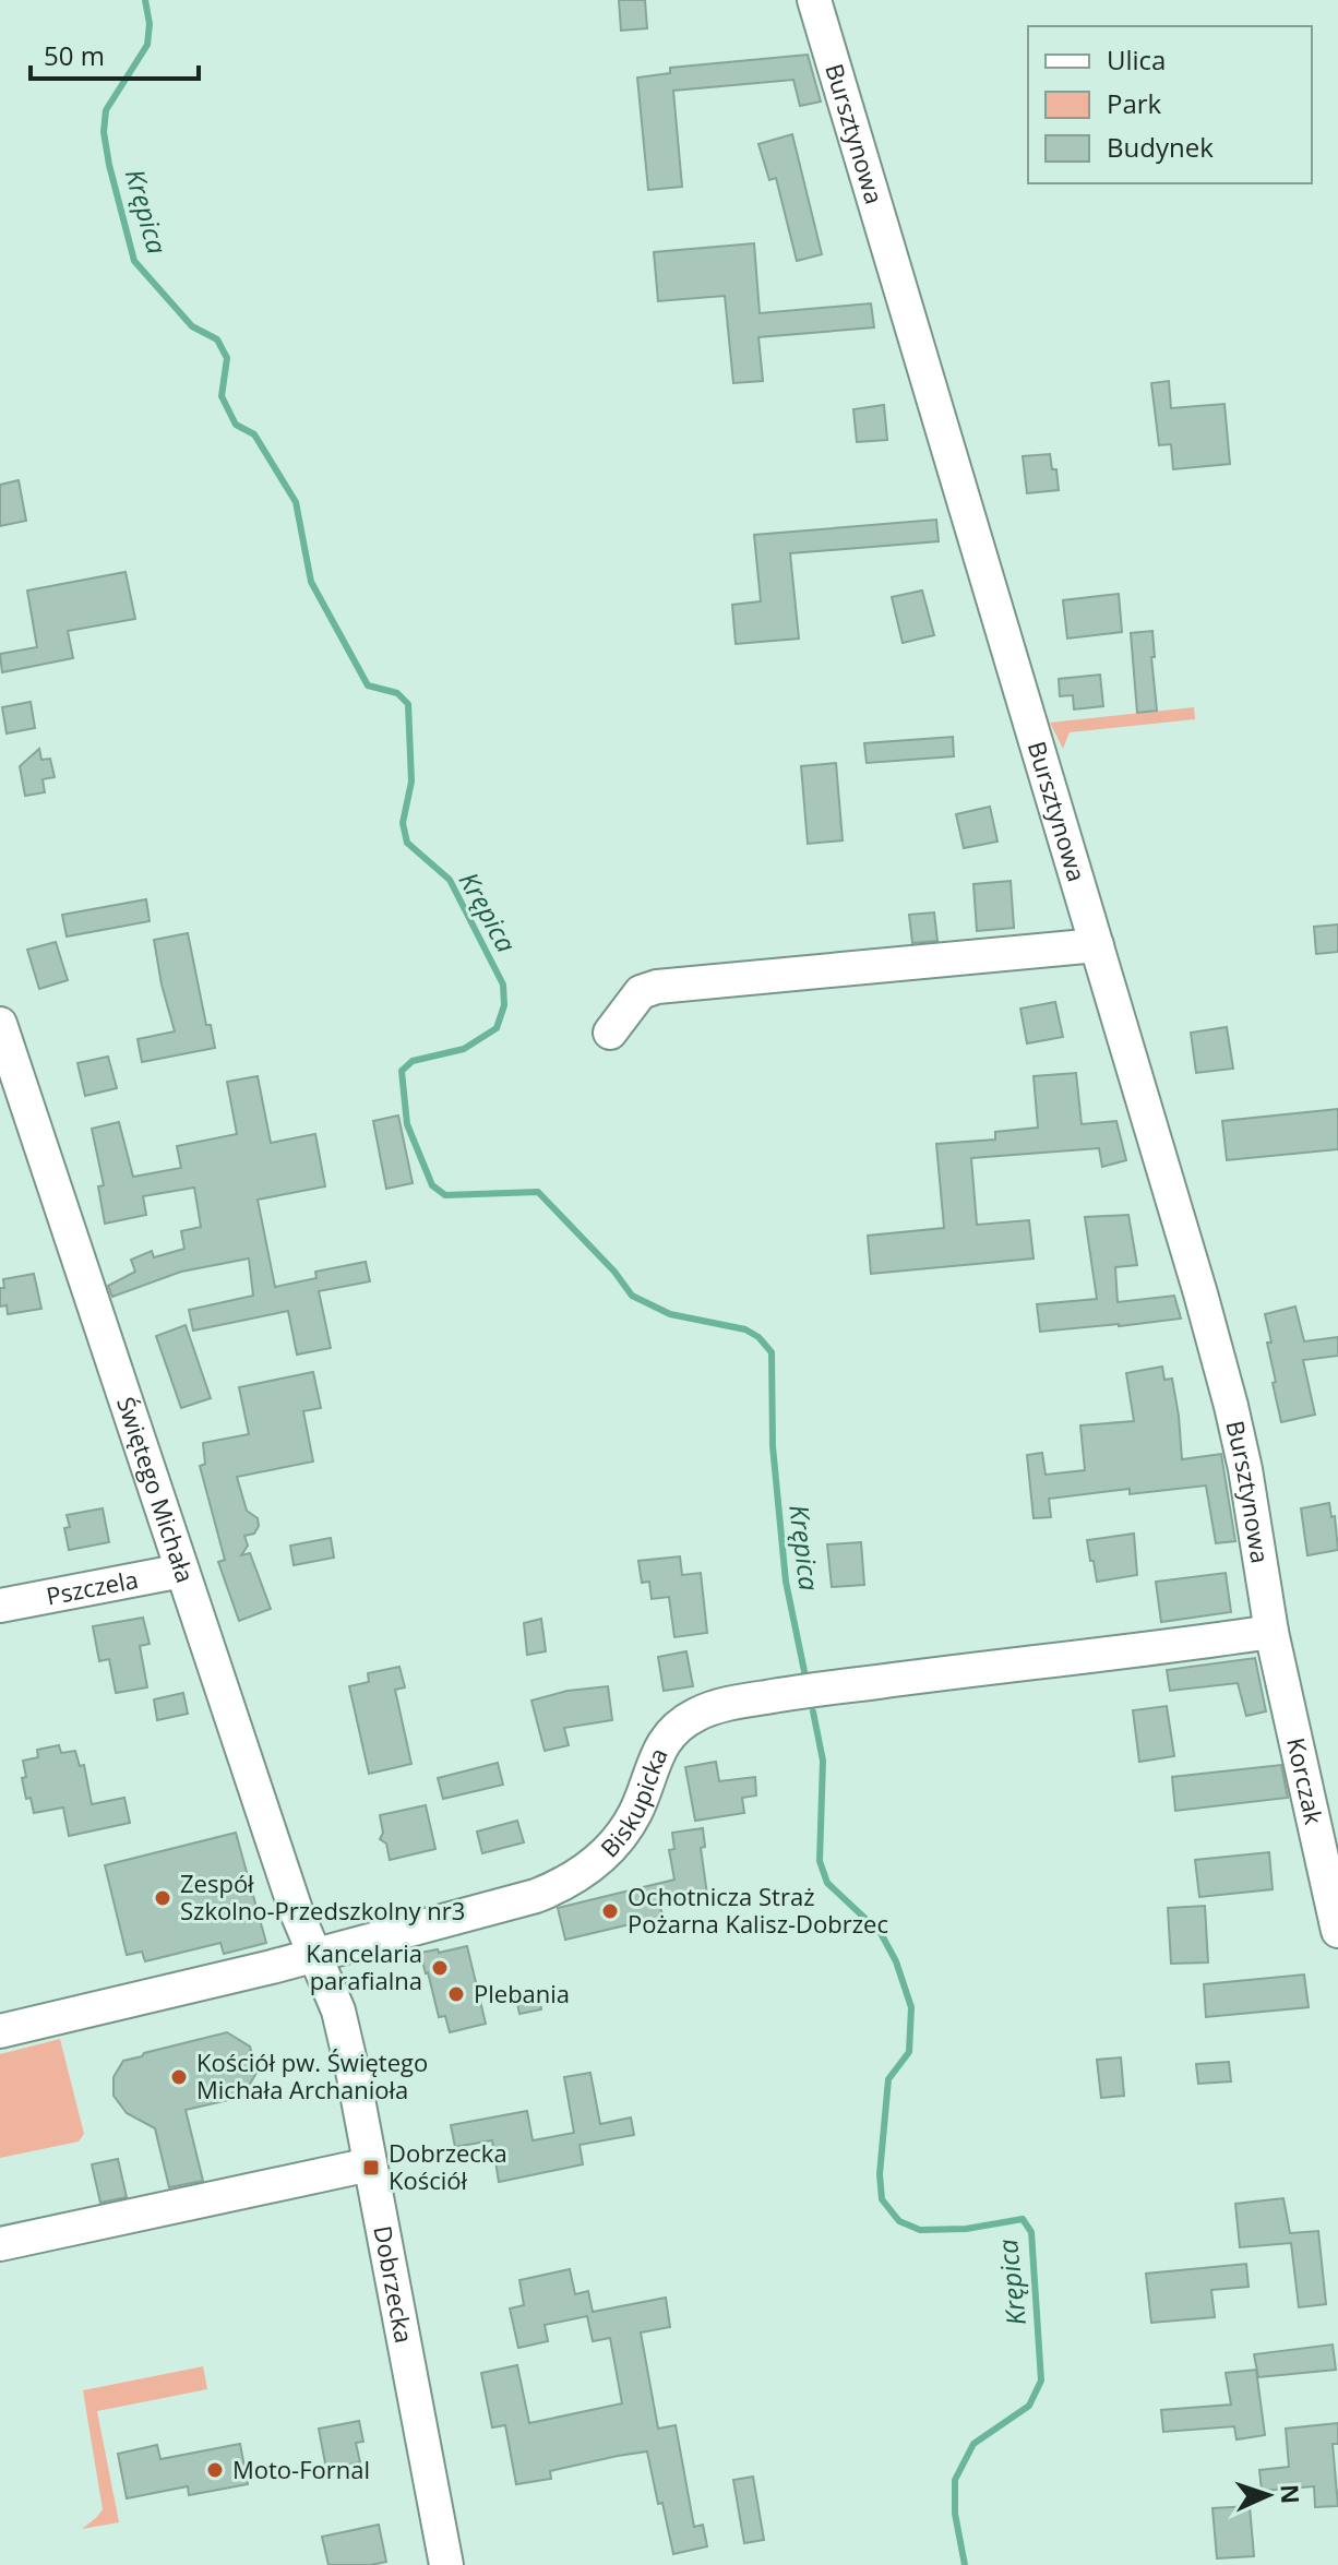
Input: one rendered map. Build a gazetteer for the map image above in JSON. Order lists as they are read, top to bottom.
{
  "streets": {
    "street": [
      "Bursztynowa",
      "Świętego Michała",
      "Pszczela",
      "Korczak",
      "Biskupicka",
      "Dobrzecka"
    ]
  },
  "crossings": [
    ["Bursztynowa", "Korczak"],
    ["Bursztynowa", "Biskupicka"],
    ["Świętego Michała", "Pszczela"],
    ["Świętego Michała", "Biskupicka"],
    ["Świętego Michała", "Dobrzecka"],
    ["Korczak", "Biskupicka"],
    ["Biskupicka", "Dobrzecka"]
  ],
  "water": ["Krępica"],
  "places": {
    "other": [
      "Zespół Szkolno-Przedszkolny nr3",
      "Ochotnicza Straż Pożarna Kalisz-Dobrzec",
      "Kancelaria parafialna",
      "Plebania",
      "Kościół pw. Świętego Michała Archanioła",
      "Moto-Fornal"
    ],
    "transit": ["Dobrzecka Kościół"]
  },
  "legend": ["Ulica", "Park", "Budynek"],
  "scale_bar": "50 m",
  "north": "right"
}
